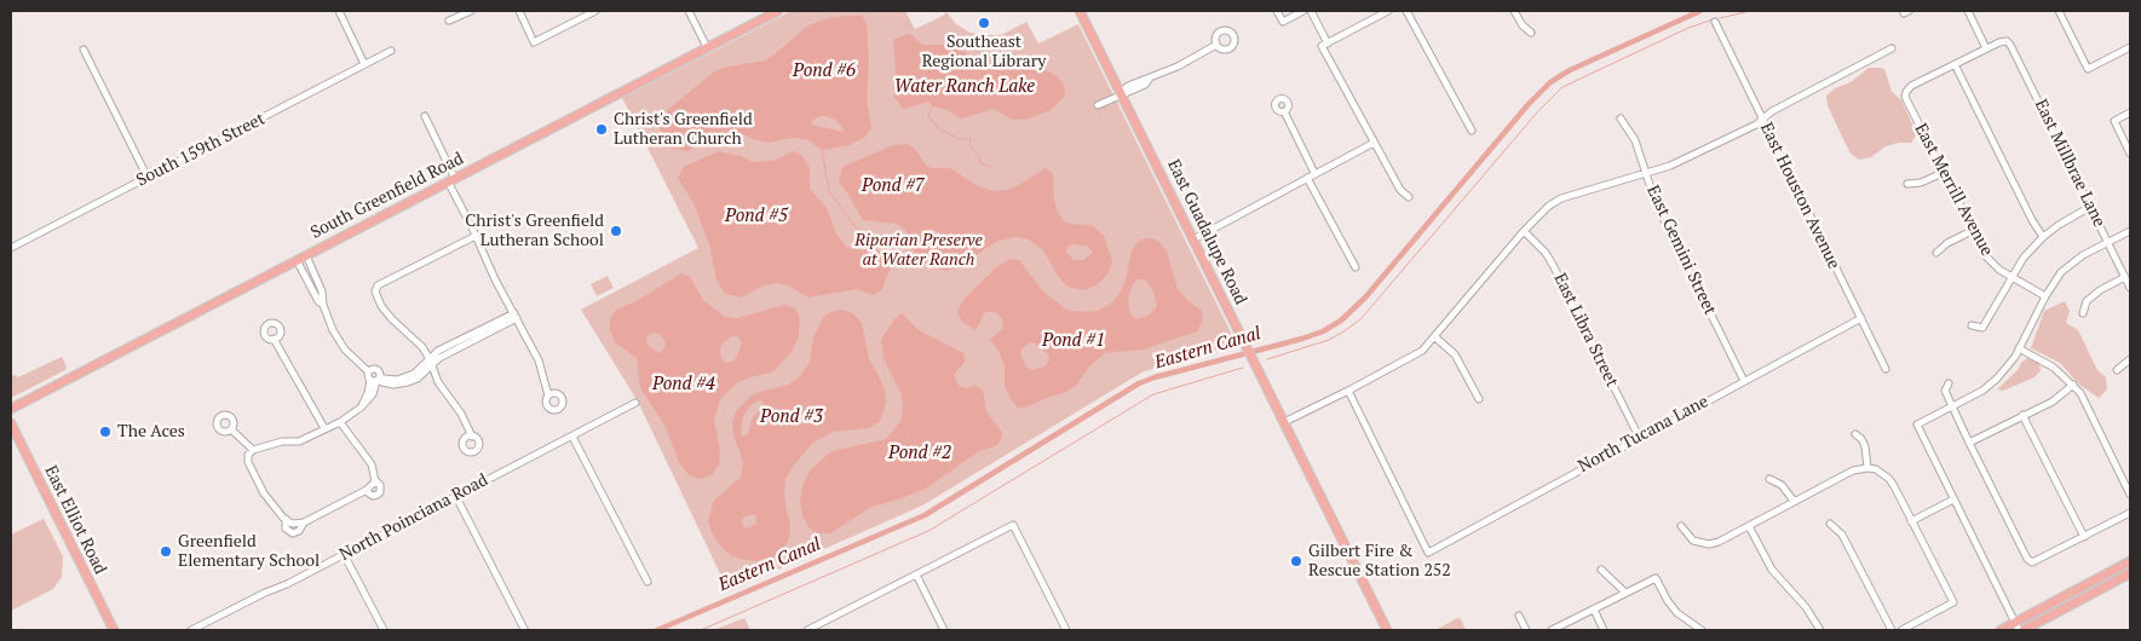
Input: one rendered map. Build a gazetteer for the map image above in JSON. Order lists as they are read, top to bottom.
{
  "streets": {
    "main road": ["South Greenfield Road", "East Guadalupe Road", "East Elliot Road"],
    "street": [
      "South 159th Street",
      "East Millbrae Lane",
      "East Merrill Avenue",
      "East Houston Avenue",
      "East Gemini Street",
      "East Libra Street",
      "North Tucana Lane",
      "North Poinciana Road"
    ]
  },
  "crossings": [
    ["East Houston Avenue", "North Tucana Lane"],
    ["East Gemini Street", "North Tucana Lane"],
    ["East Libra Street", "North Tucana Lane"]
  ],
  "water": [
    "Pond #6",
    "Water Ranch Lake",
    "Pond #7",
    "Pond #5",
    "Pond #1",
    "Eastern Canal",
    "Pond #4",
    "Pond #3",
    "Pond #2"
  ],
  "parks": ["Riparian Preserve at Water Ranch"],
  "places": [
    "Southeast Regional Library",
    "Christ's Greenfield Lutheran Church",
    "Christ's Greenfield Lutheran School",
    "The Aces",
    "Greenfield Elementary School",
    "Gilbert Fire & Rescue Station 252"
  ]
}
